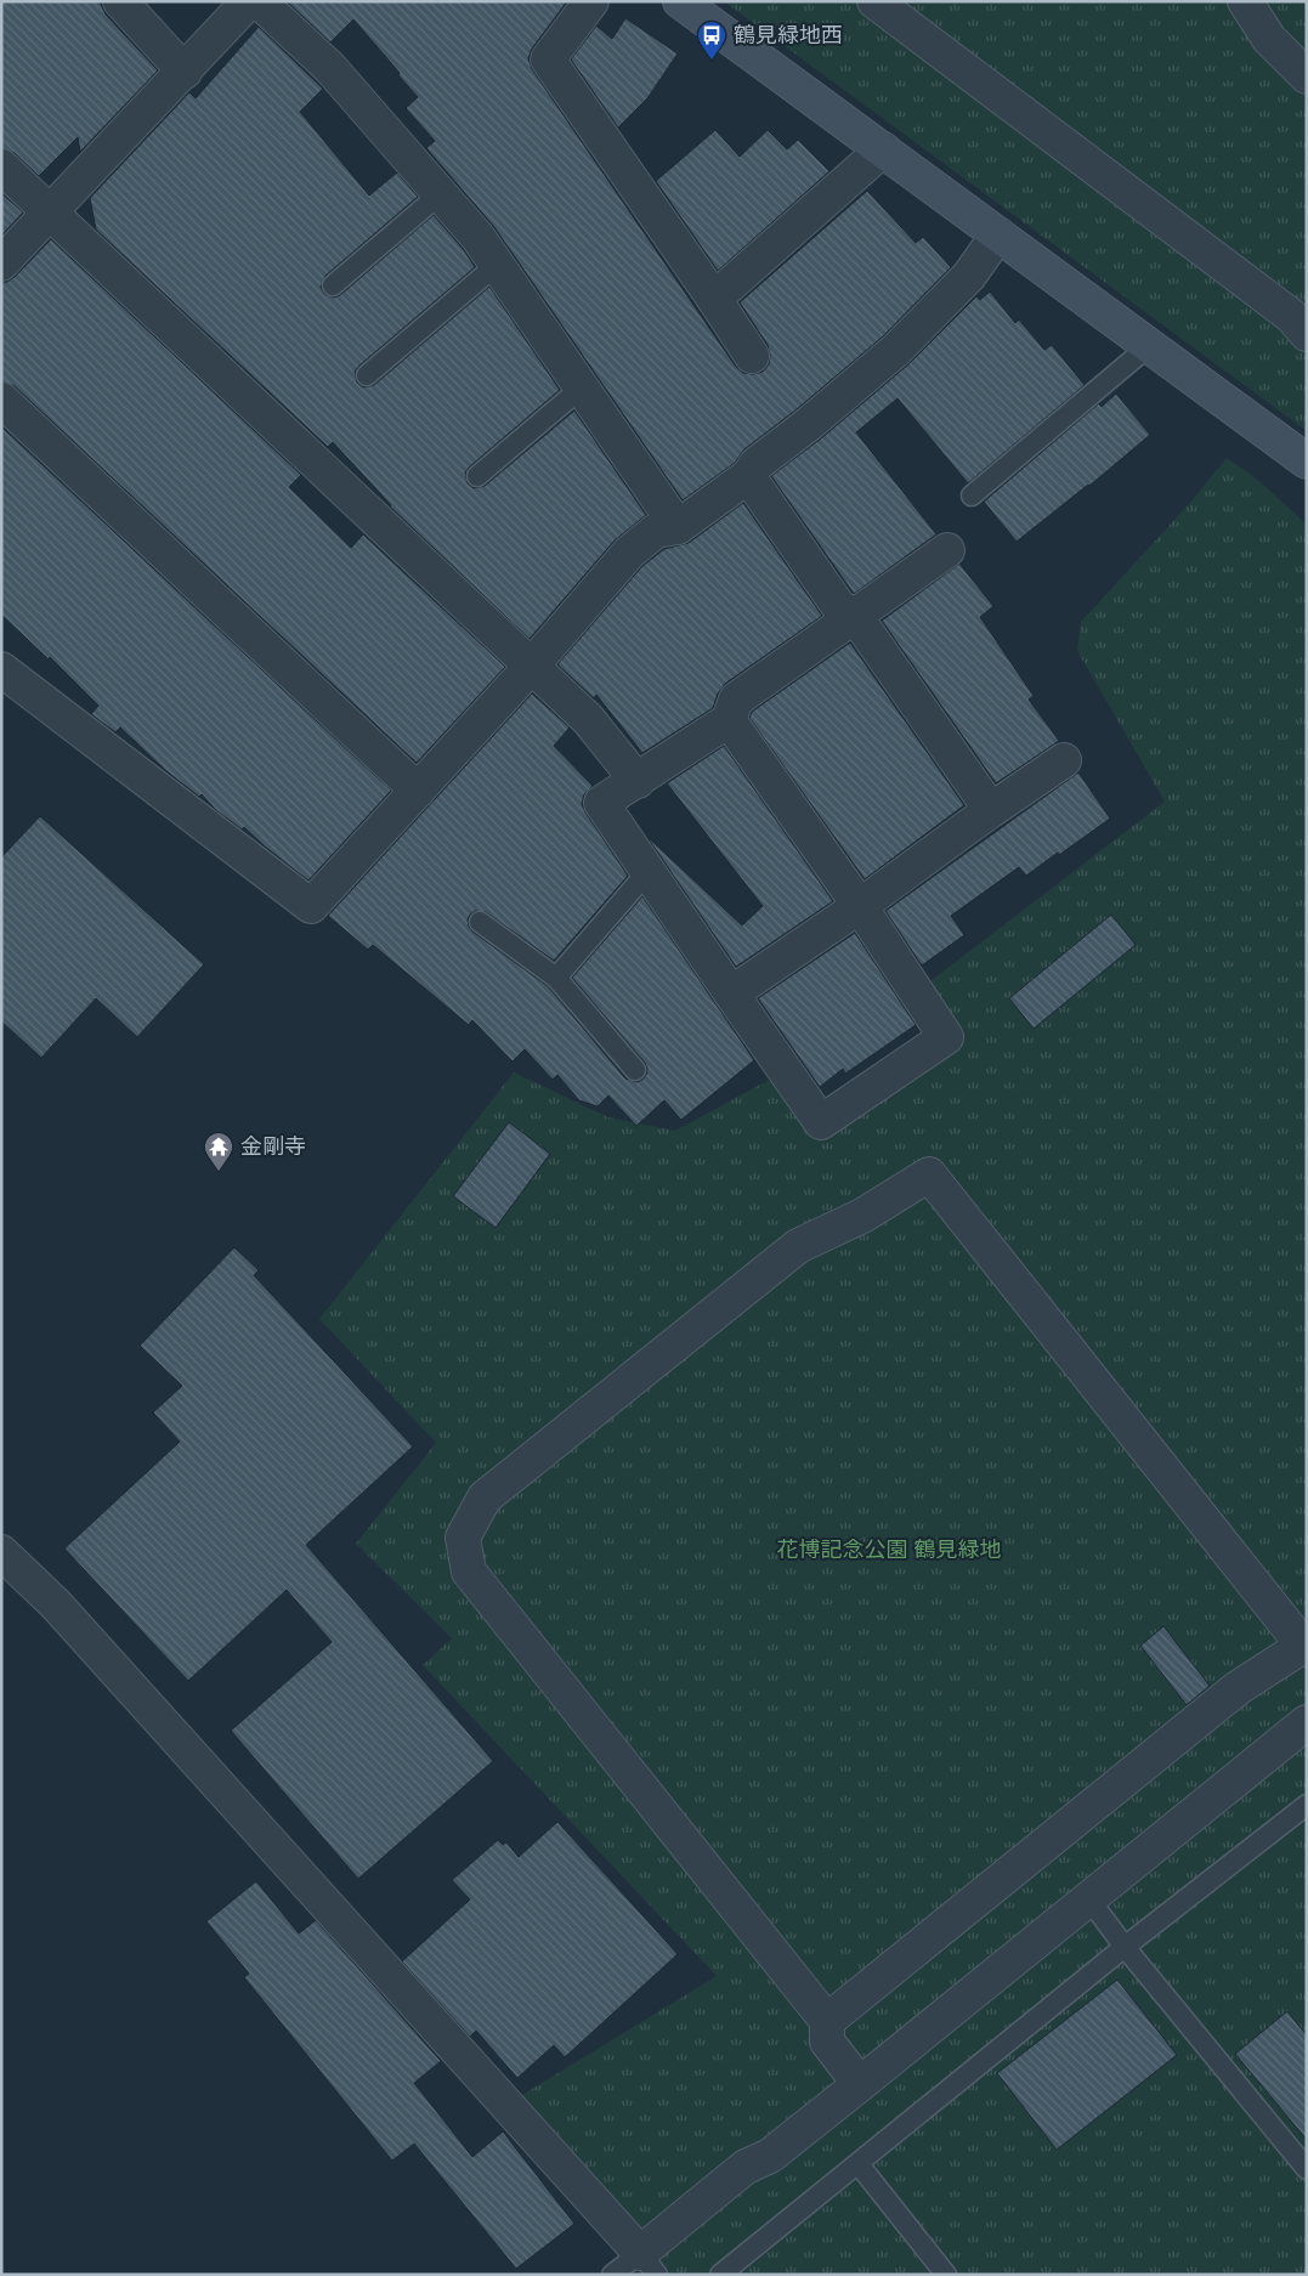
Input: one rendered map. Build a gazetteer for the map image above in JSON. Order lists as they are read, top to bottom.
{
  "parks": ["花博記念公園 鶴見緑地"],
  "places": {
    "bus stop": ["鶴見緑地西"],
    "temple": ["金剛寺"]
  }
}
